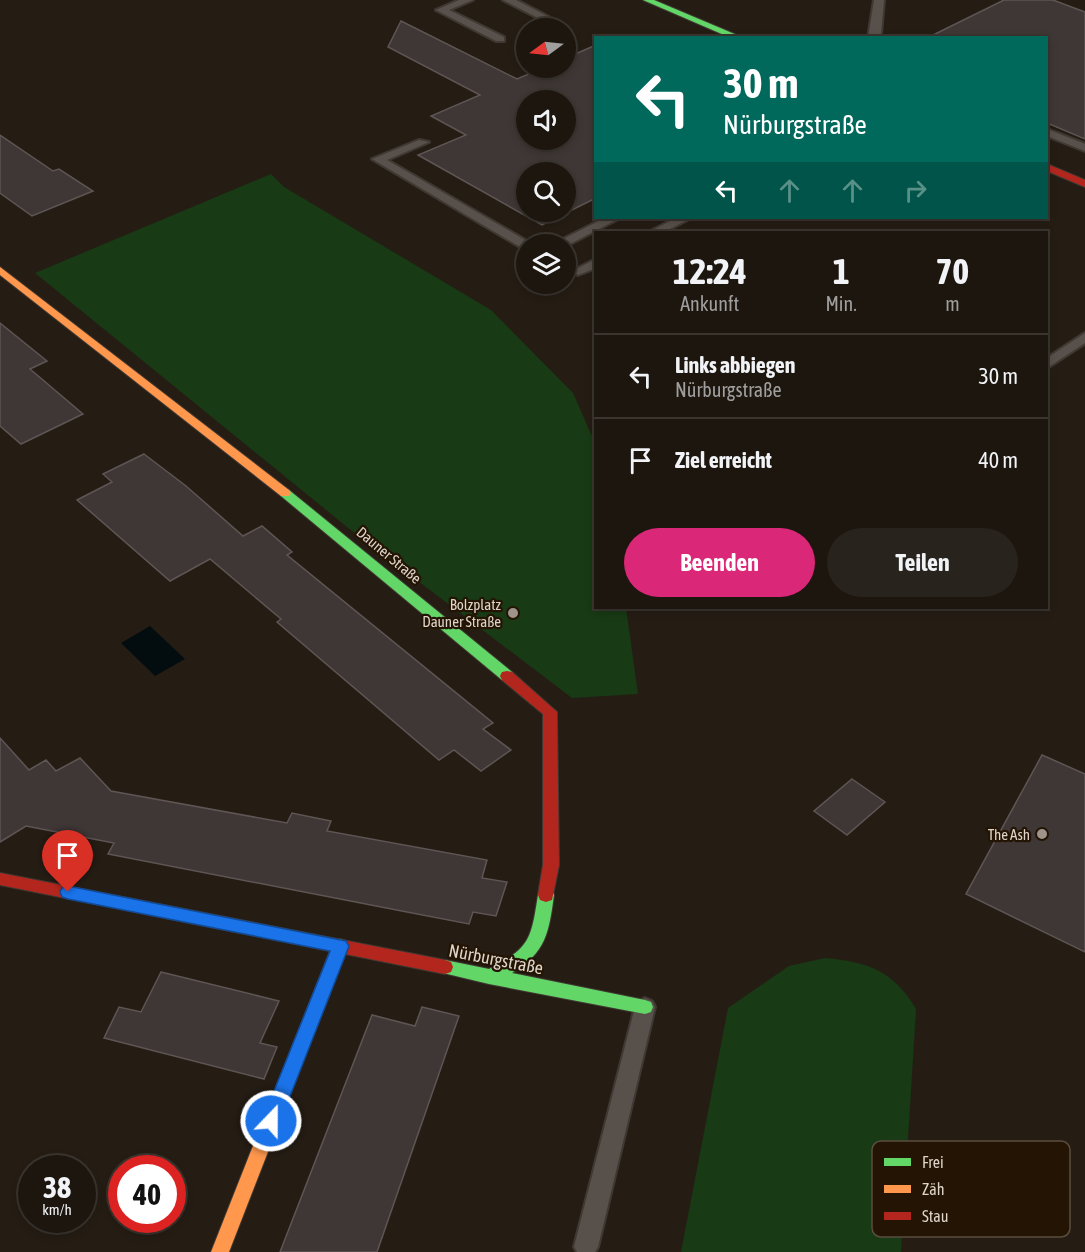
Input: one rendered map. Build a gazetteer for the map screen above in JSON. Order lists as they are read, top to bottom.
{
  "streets": {
    "street": ["Dauner Straße", "Nürburgstraße"]
  },
  "crossings": [
    ["Dauner Straße", "Nürburgstraße"]
  ],
  "places": ["Bolzplatz Dauner Straße", "The Ash"],
  "legend": ["Frei", "Zäh", "Stau"],
  "north": "left",
  "page": {
    "turn": ["30 m", "Nürburgstraße"],
    "eta": [
      "12:24",
      "Ankunft",
      "1",
      "Min.",
      "70",
      "m"
    ],
    "list": [
      {
        "name": "Links abbiegen",
        "note": "Nürburgstraße",
        "value": "30 m"
      },
      {
        "name": "Ziel erreicht",
        "value": "40 m"
      }
    ],
    "buttons": ["Beenden", "Teilen"],
    "speed": "38 km/h",
    "limit": "40"
  }
}
